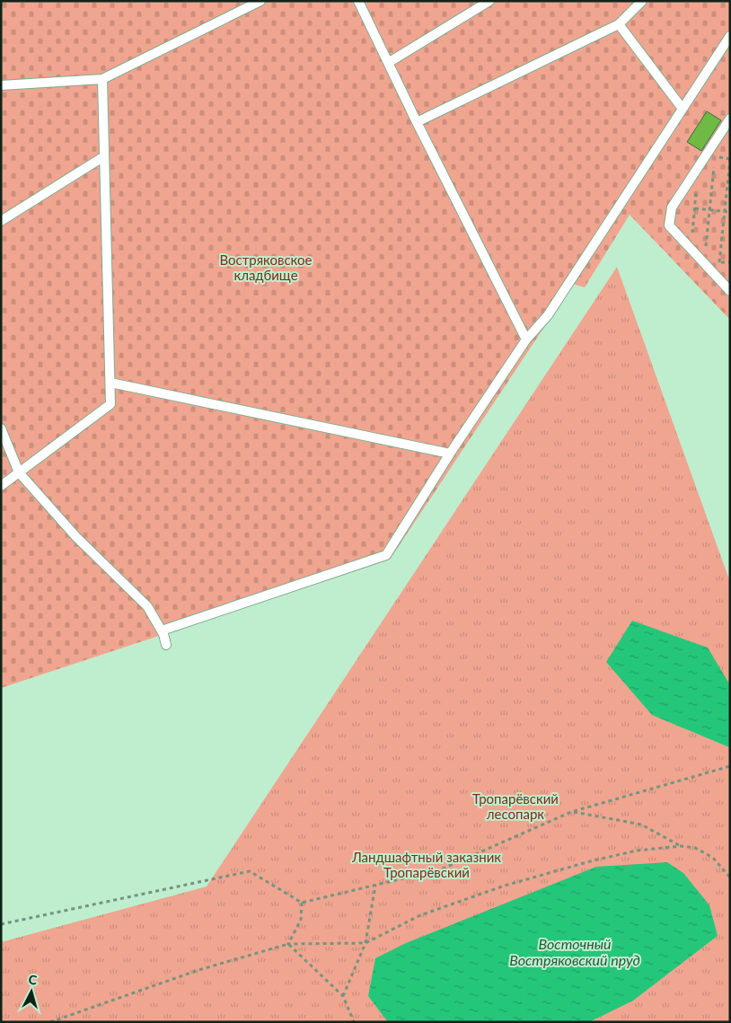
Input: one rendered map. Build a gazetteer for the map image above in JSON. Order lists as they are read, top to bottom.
{
  "water": ["Восточный Востряковский пруд"],
  "parks": ["Востряковское кладбище", "Тропарёвский лесопарк", "Ландшафтный заказник Тропарёвский"],
  "north": "top"
}
